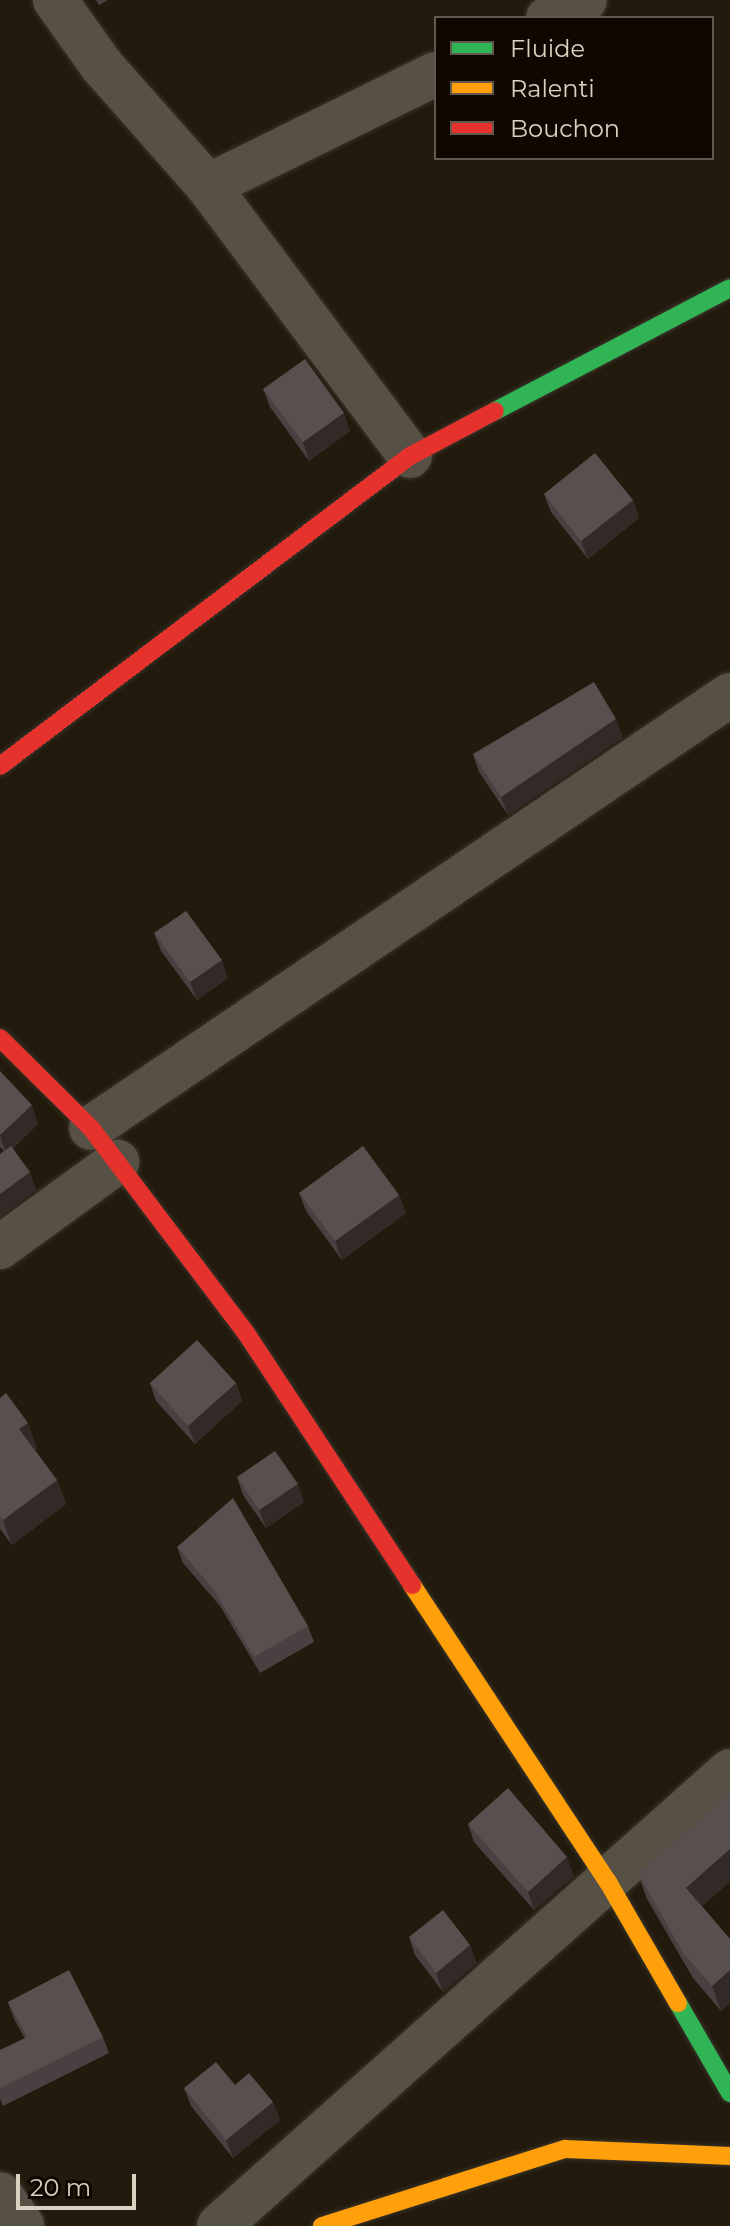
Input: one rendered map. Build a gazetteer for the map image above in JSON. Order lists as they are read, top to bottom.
{
  "legend": ["Fluide", "Ralenti", "Bouchon"],
  "scale_bar": "20 m"
}
